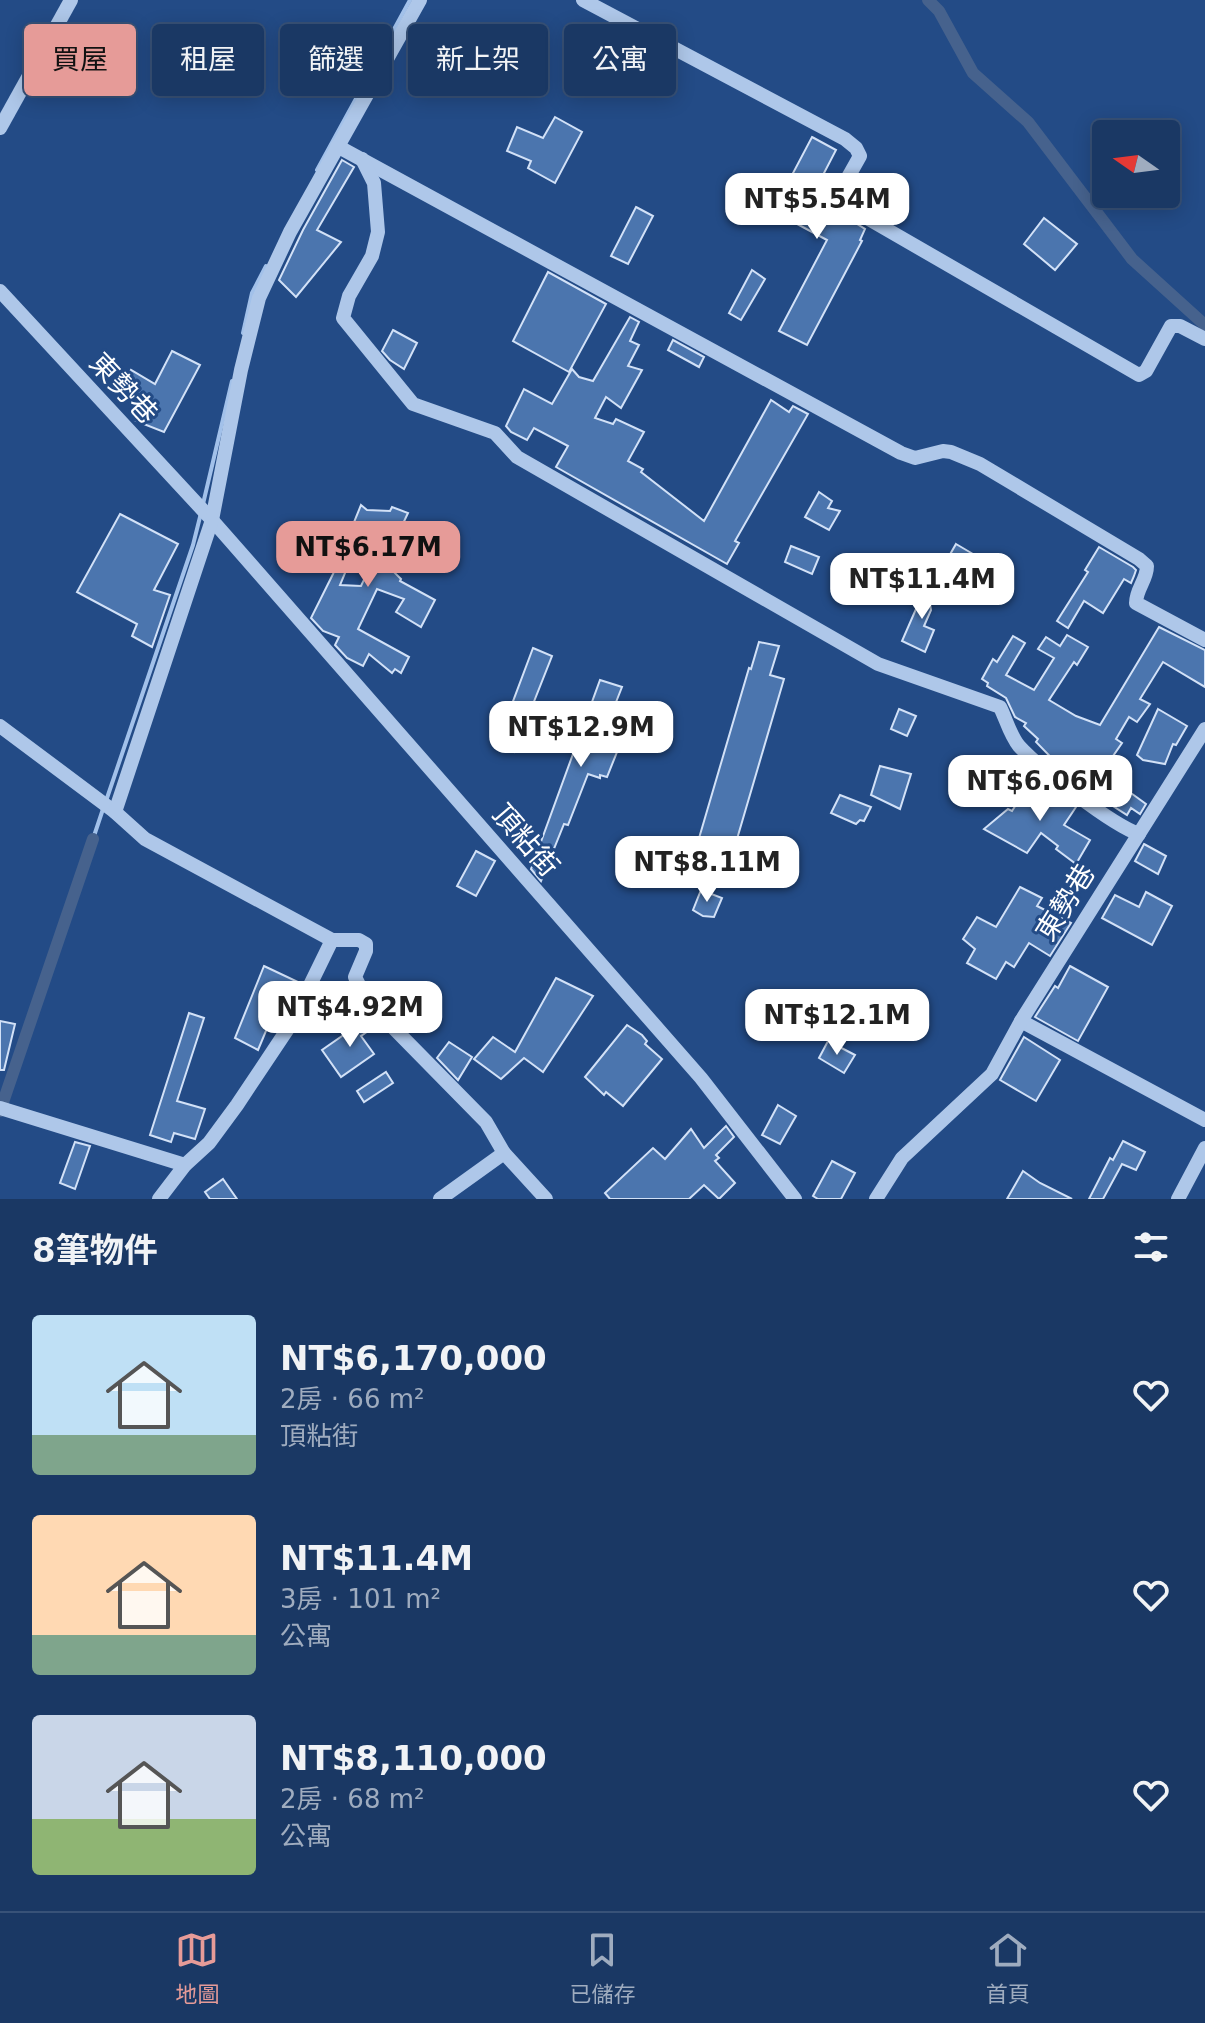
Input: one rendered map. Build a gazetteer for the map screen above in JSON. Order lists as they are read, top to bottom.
{
  "streets": {
    "street": ["東勢巷", "頂粘街"]
  },
  "crossings": [
    ["東勢巷", "頂粘街"]
  ],
  "north": "left",
  "page": {
    "chip": [
      "買屋",
      "租屋",
      "篩選",
      "新上架",
      "公寓"
    ],
    "price": [
      "NT$5.54M",
      "NT$6.17M",
      "NT$11.4M",
      "NT$12.9M",
      "NT$6.06M",
      "NT$8.11M",
      "NT$4.92M",
      "NT$12.1M"
    ],
    "heading": "8筆物件",
    "list": [
      {
        "name": "NT$6,170,000",
        "note": "2房 · 66 m² · 頂粘街"
      },
      {
        "name": "NT$11.4M",
        "note": "3房 · 101 m² · 公寓"
      },
      {
        "name": "NT$8,110,000",
        "note": "2房 · 68 m² · 公寓"
      }
    ],
    "tabs": ["地圖", "已儲存", "首頁"]
  }
}
